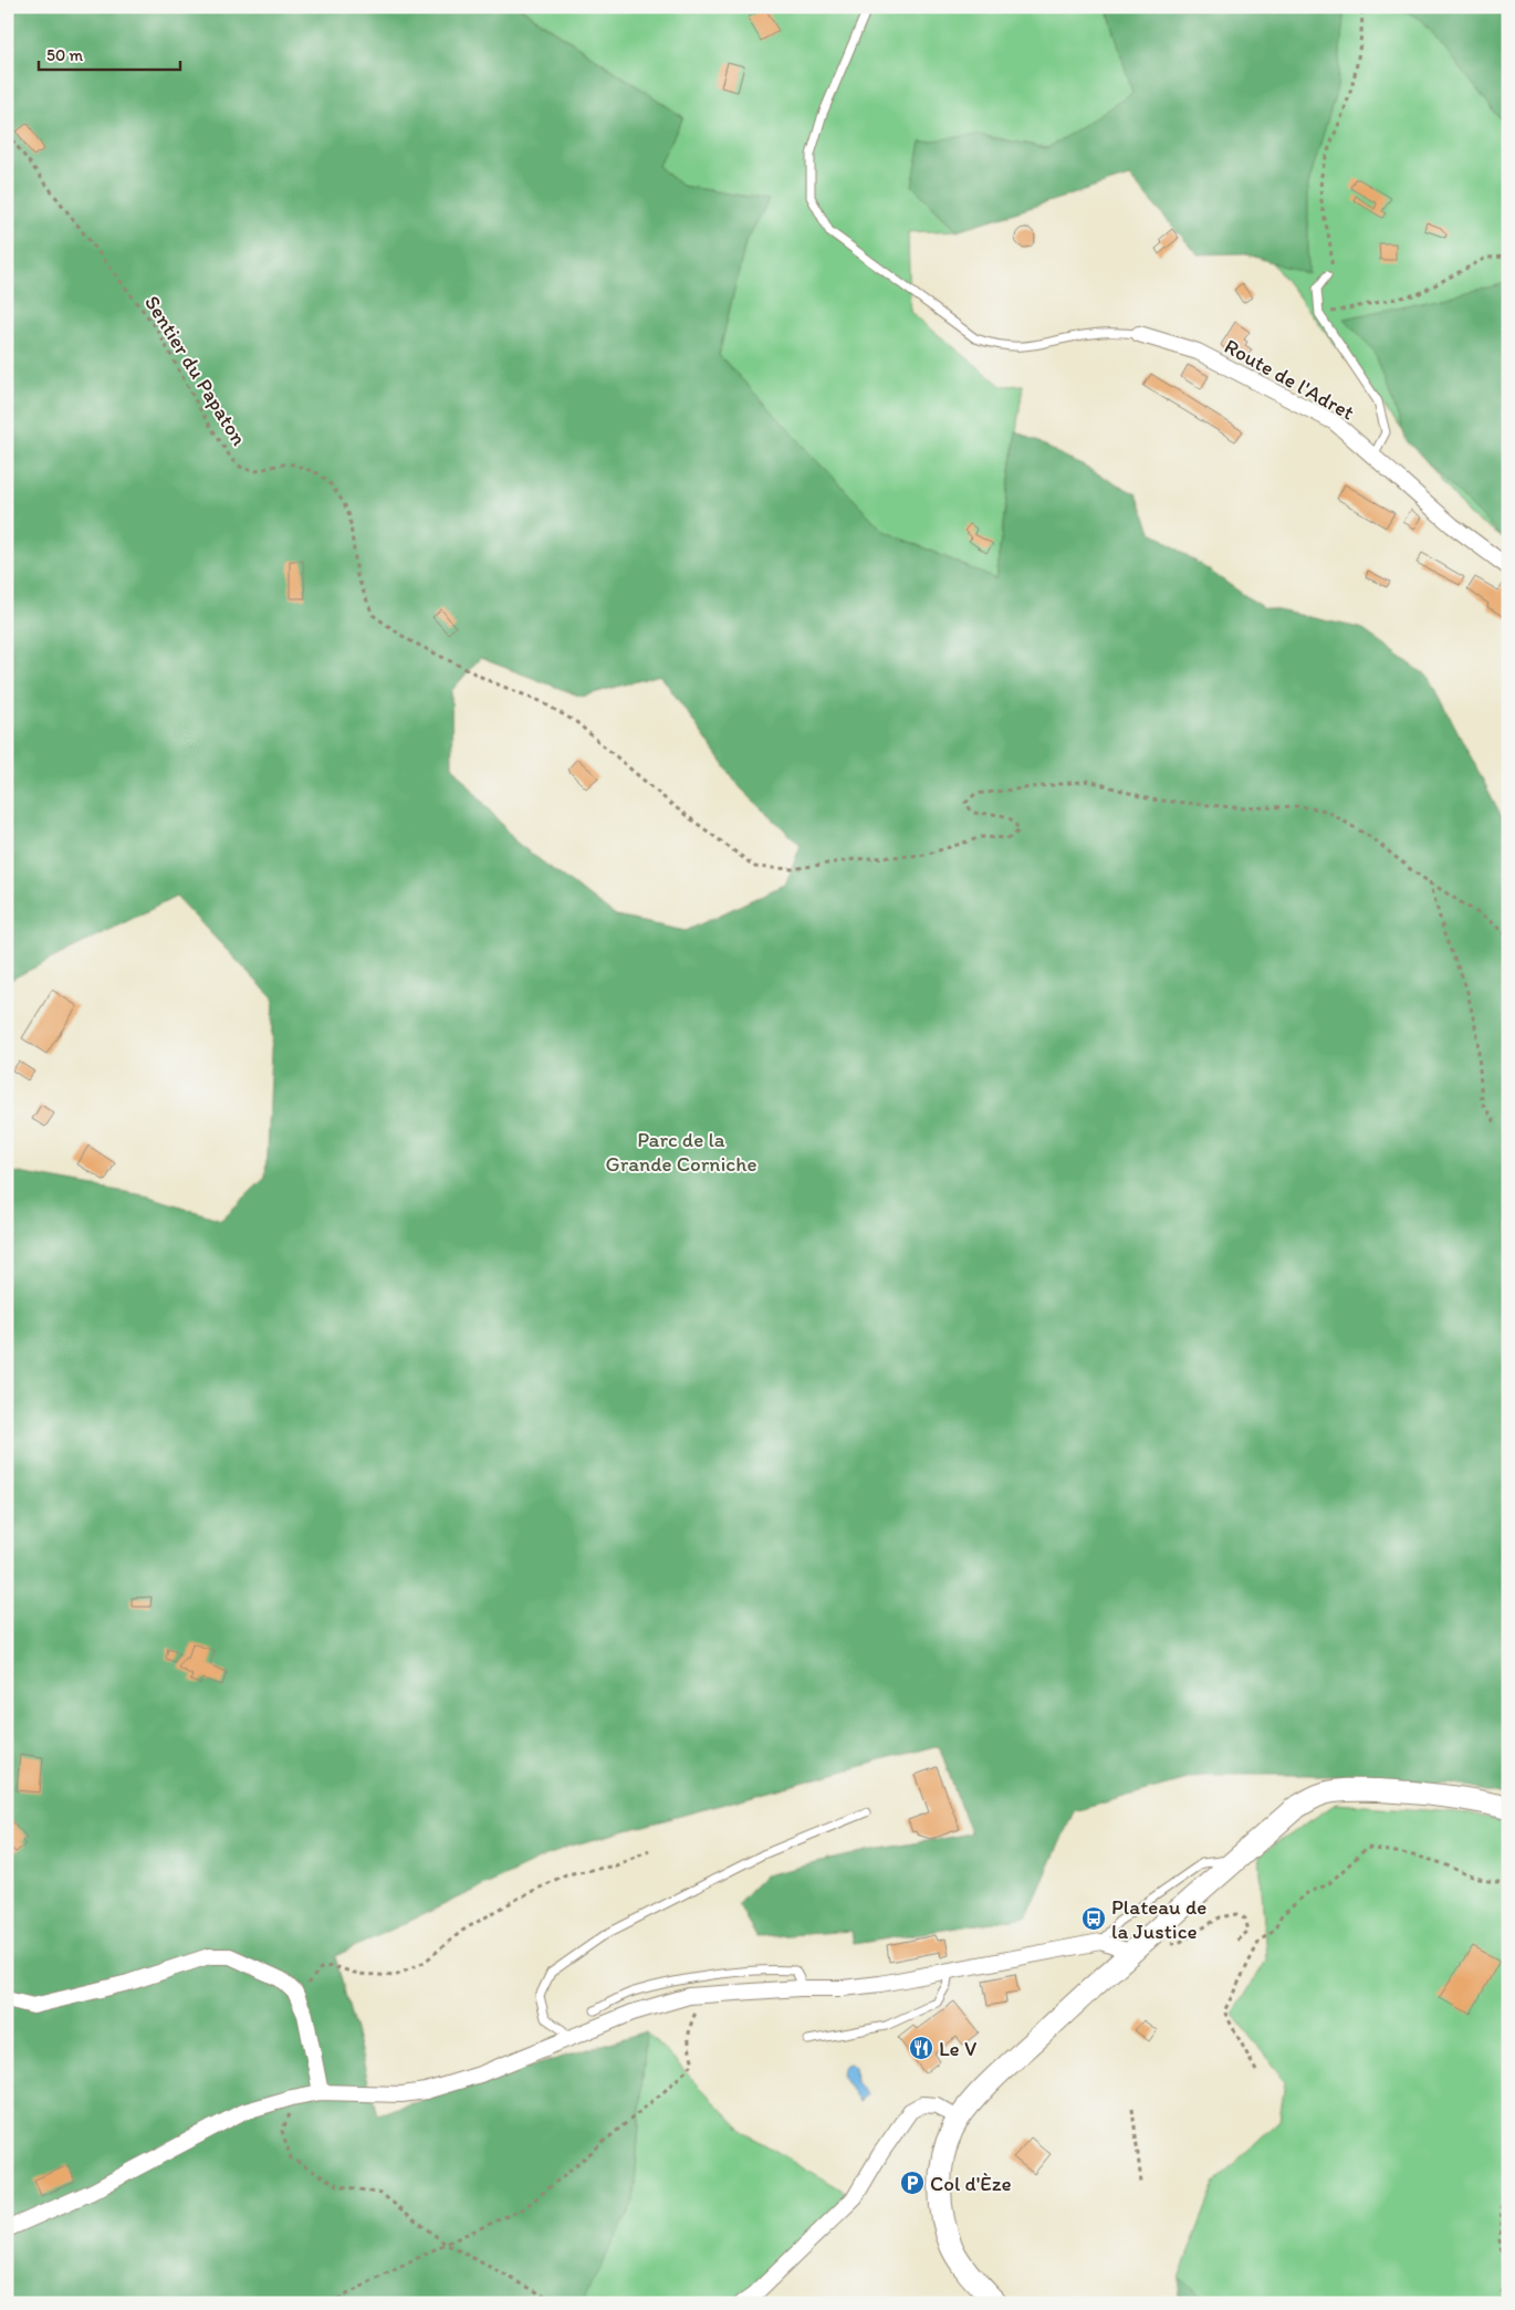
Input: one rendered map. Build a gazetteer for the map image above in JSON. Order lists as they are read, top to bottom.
{
  "streets": {
    "street": ["Route de l'Adret"],
    "path": ["Sentier du Papaton"]
  },
  "parks": ["Parc de la Grande Corniche"],
  "places": {
    "bus stop": ["Plateau de la Justice"],
    "restaurant": ["Le V"],
    "parking": ["Col d'Èze"]
  },
  "scale_bar": "50 m"
}
